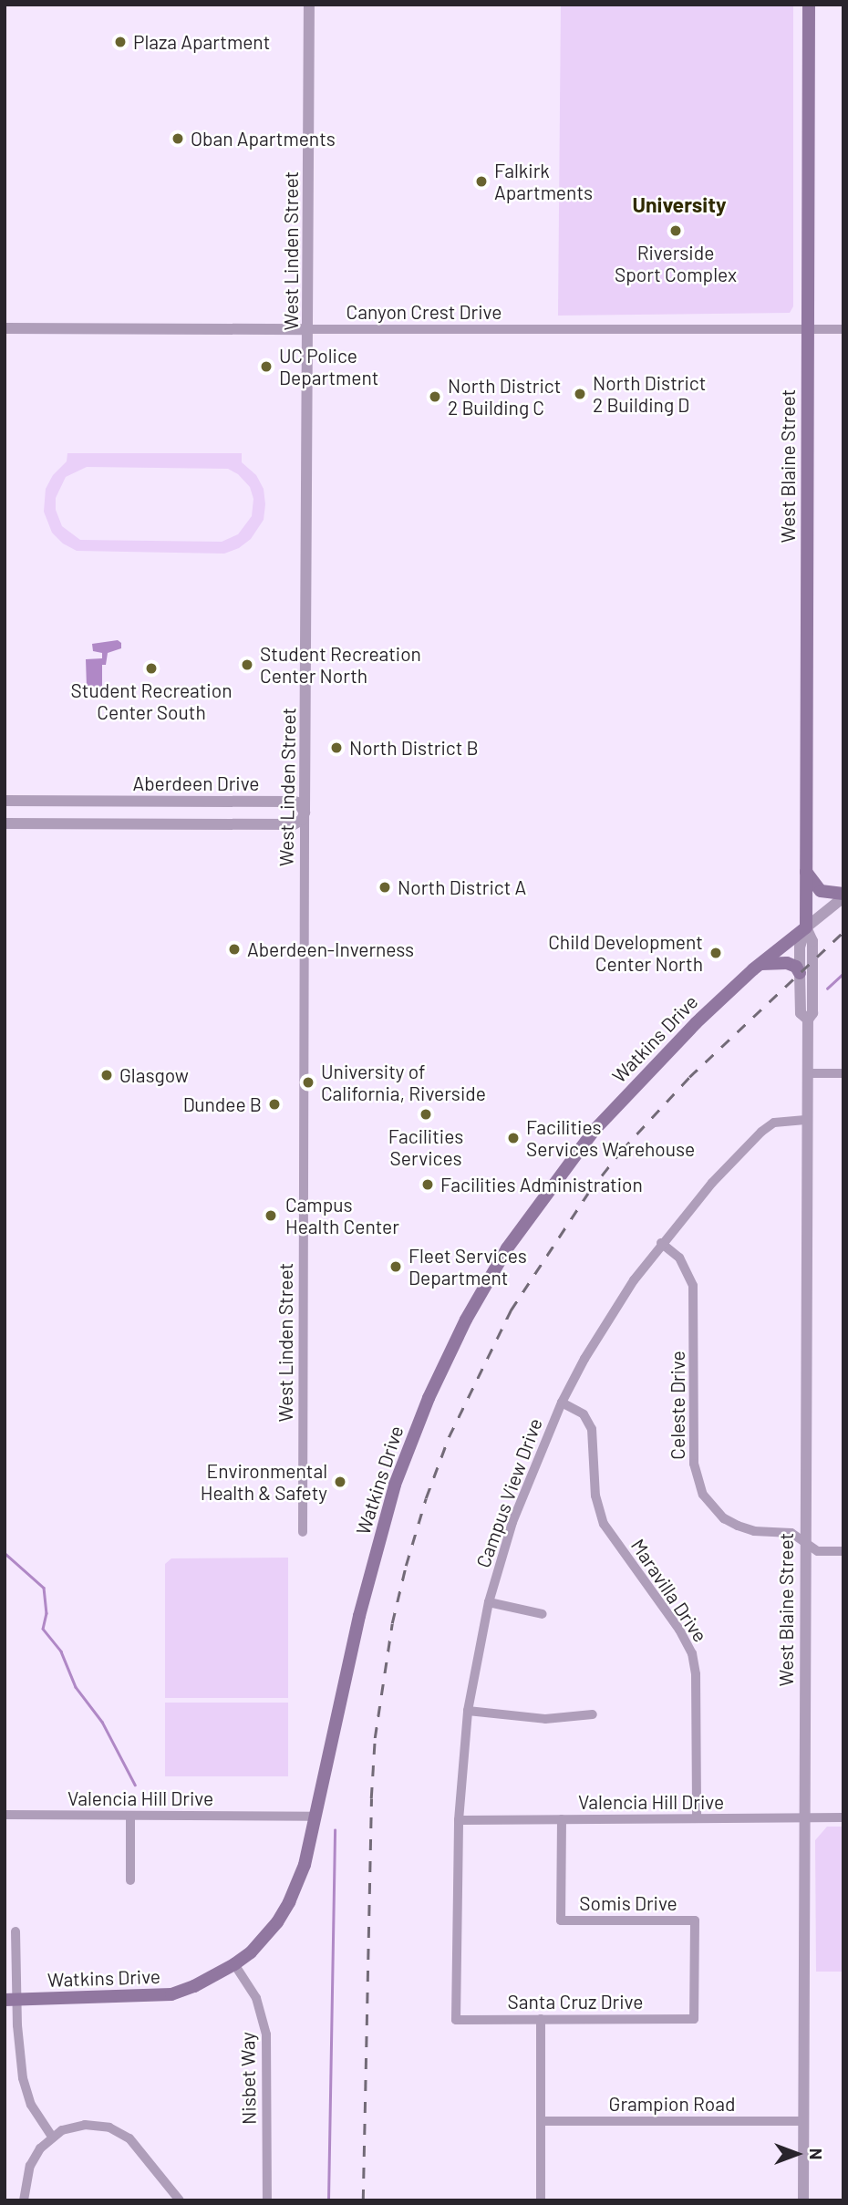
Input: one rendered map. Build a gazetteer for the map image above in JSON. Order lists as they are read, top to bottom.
{
  "streets": {
    "main road": ["West Blaine Street", "Watkins Drive"],
    "street": [
      "West Linden Street",
      "Canyon Crest Drive",
      "Aberdeen Drive",
      "Celeste Drive",
      "Campus View Drive",
      "Maravilla Drive",
      "Valencia Hill Drive",
      "Somis Drive",
      "Santa Cruz Drive",
      "Nisbet Way",
      "Grampion Road"
    ]
  },
  "crossings": [
    ["West Linden Street", "Canyon Crest Drive"],
    ["West Linden Street", "Aberdeen Drive"],
    ["Canyon Crest Drive", "West Blaine Street"],
    ["West Blaine Street", "Watkins Drive"],
    ["West Blaine Street", "Celeste Drive"],
    ["West Blaine Street", "Campus View Drive"],
    ["West Blaine Street", "Valencia Hill Drive"],
    ["West Blaine Street", "Grampion Road"],
    ["Watkins Drive", "Valencia Hill Drive"],
    ["Watkins Drive", "Nisbet Way"],
    ["Celeste Drive", "Campus View Drive"],
    ["Campus View Drive", "Maravilla Drive"],
    ["Campus View Drive", "Valencia Hill Drive"],
    ["Campus View Drive", "Santa Cruz Drive"],
    ["Maravilla Drive", "Valencia Hill Drive"],
    ["Valencia Hill Drive", "Somis Drive"],
    ["Somis Drive", "Santa Cruz Drive"]
  ],
  "districts": ["University"],
  "places": [
    "Plaza Apartment",
    "Oban Apartments",
    "Falkirk Apartments",
    "Riverside Sport Complex",
    "UC Police Department",
    "North District 2 Building D",
    "North District 2 Building C",
    "Student Recreation Center North",
    "Student Recreation Center South",
    "North District B",
    "North District A",
    "Aberdeen-Inverness",
    "Child Development Center North",
    "Glasgow",
    "University of California, Riverside",
    "Dundee B",
    "Facilities Services",
    "Facilities Services Warehouse",
    "Facilities Administration",
    "Campus Health Center",
    "Fleet Services Department",
    "Environmental Health & Safety"
  ],
  "north": "right"
}
